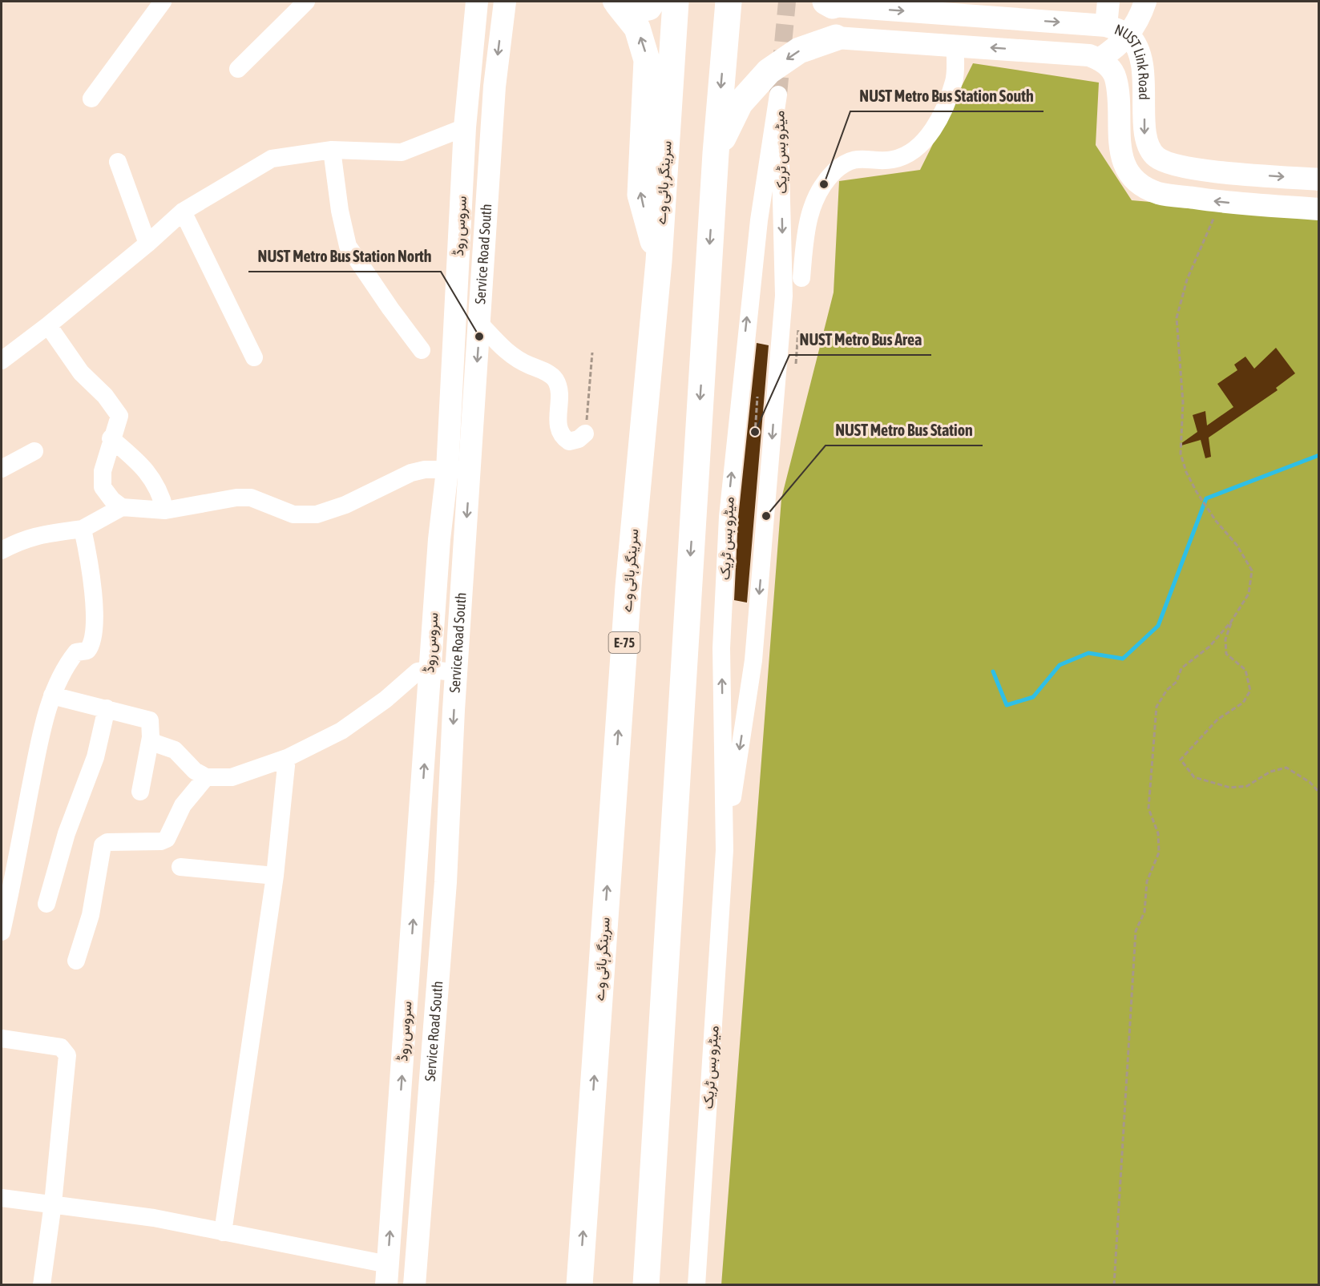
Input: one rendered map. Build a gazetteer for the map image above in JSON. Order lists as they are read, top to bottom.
{
  "streets": {
    "highway": ["سرینگر ہائی وے", "E-75"],
    "main road": ["NUST Link Road", "سروس روڈ", "Service Road South"],
    "street": ["میٹرو بس ٹریک"]
  },
  "one_way": ["سروس روڈ", "Service Road South"],
  "places": [
    "NUST Metro Bus Station South",
    "NUST Metro Bus Station North",
    "NUST Metro Bus Area",
    "NUST Metro Bus Station"
  ]
}
